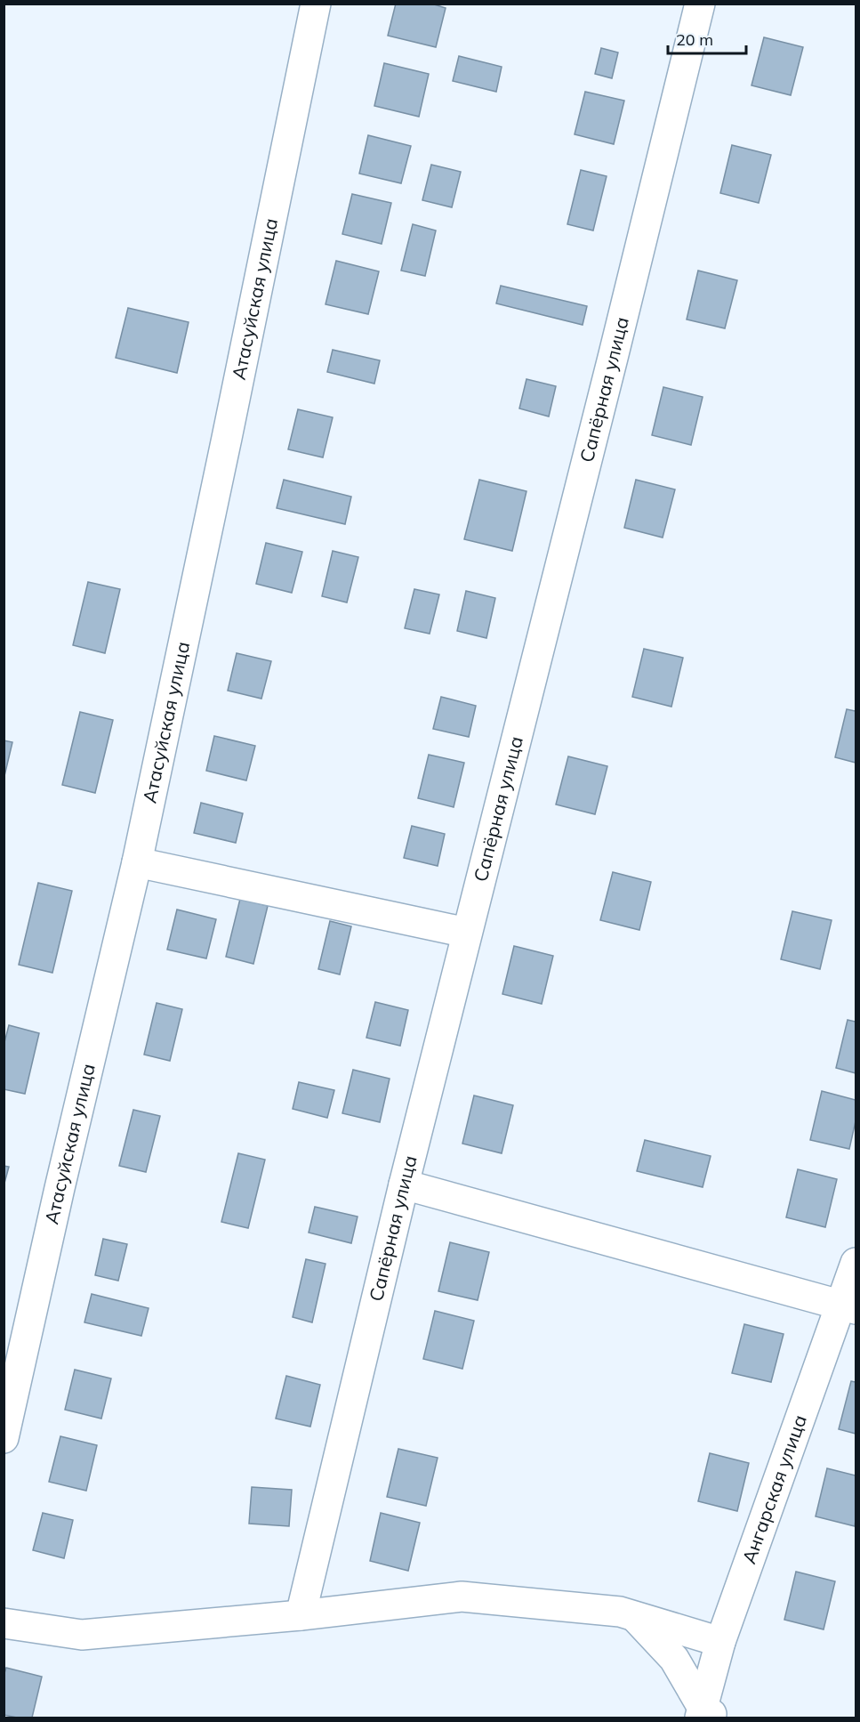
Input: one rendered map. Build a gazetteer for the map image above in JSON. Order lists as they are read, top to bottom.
{
  "streets": {
    "street": ["Атасуйская улица", "Сапёрная улица", "Ангарская улица"]
  },
  "scale_bar": "20 m"
}
